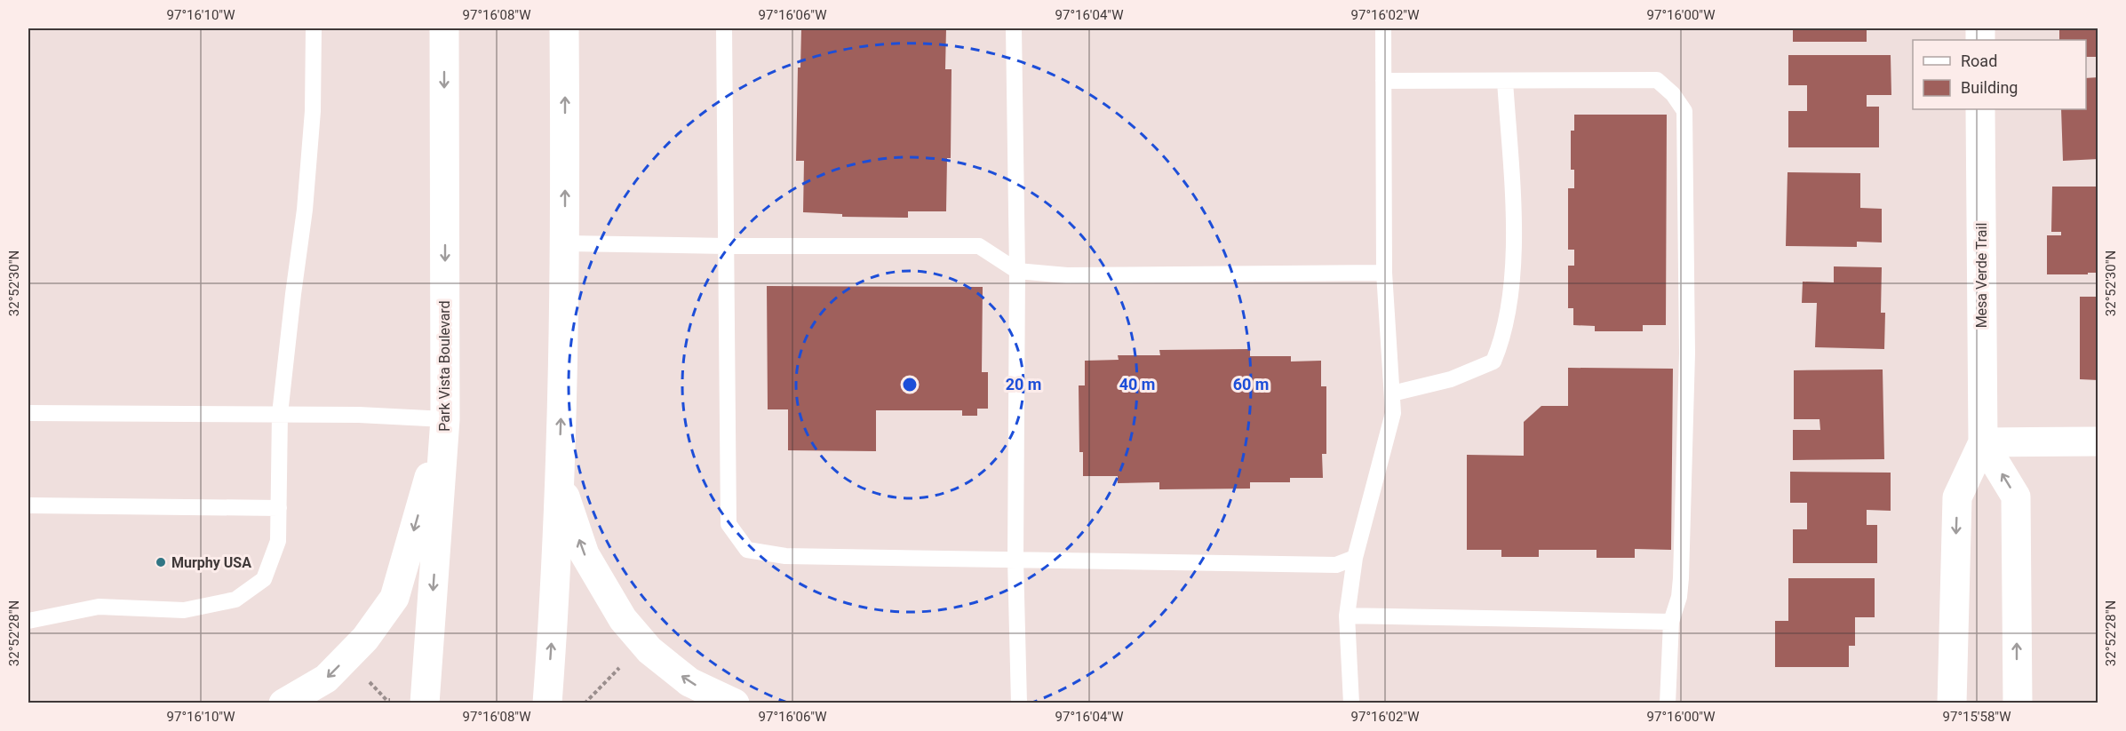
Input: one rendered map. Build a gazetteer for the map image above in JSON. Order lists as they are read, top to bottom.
{
  "streets": {
    "main road": ["Mesa Verde Trail", "Park Vista Boulevard"]
  },
  "places": ["Murphy USA"],
  "legend": ["Road", "Building"],
  "coordinates": [
    "97°16'10\"W",
    "97°16'08\"W",
    "97°16'06\"W",
    "97°16'04\"W",
    "97°16'02\"W",
    "97°16'00\"W",
    "32°52'30\"N",
    "32°52'28\"N",
    "97°15'58\"W"
  ],
  "rings": ["20 m", "40 m", "60 m"]
}
